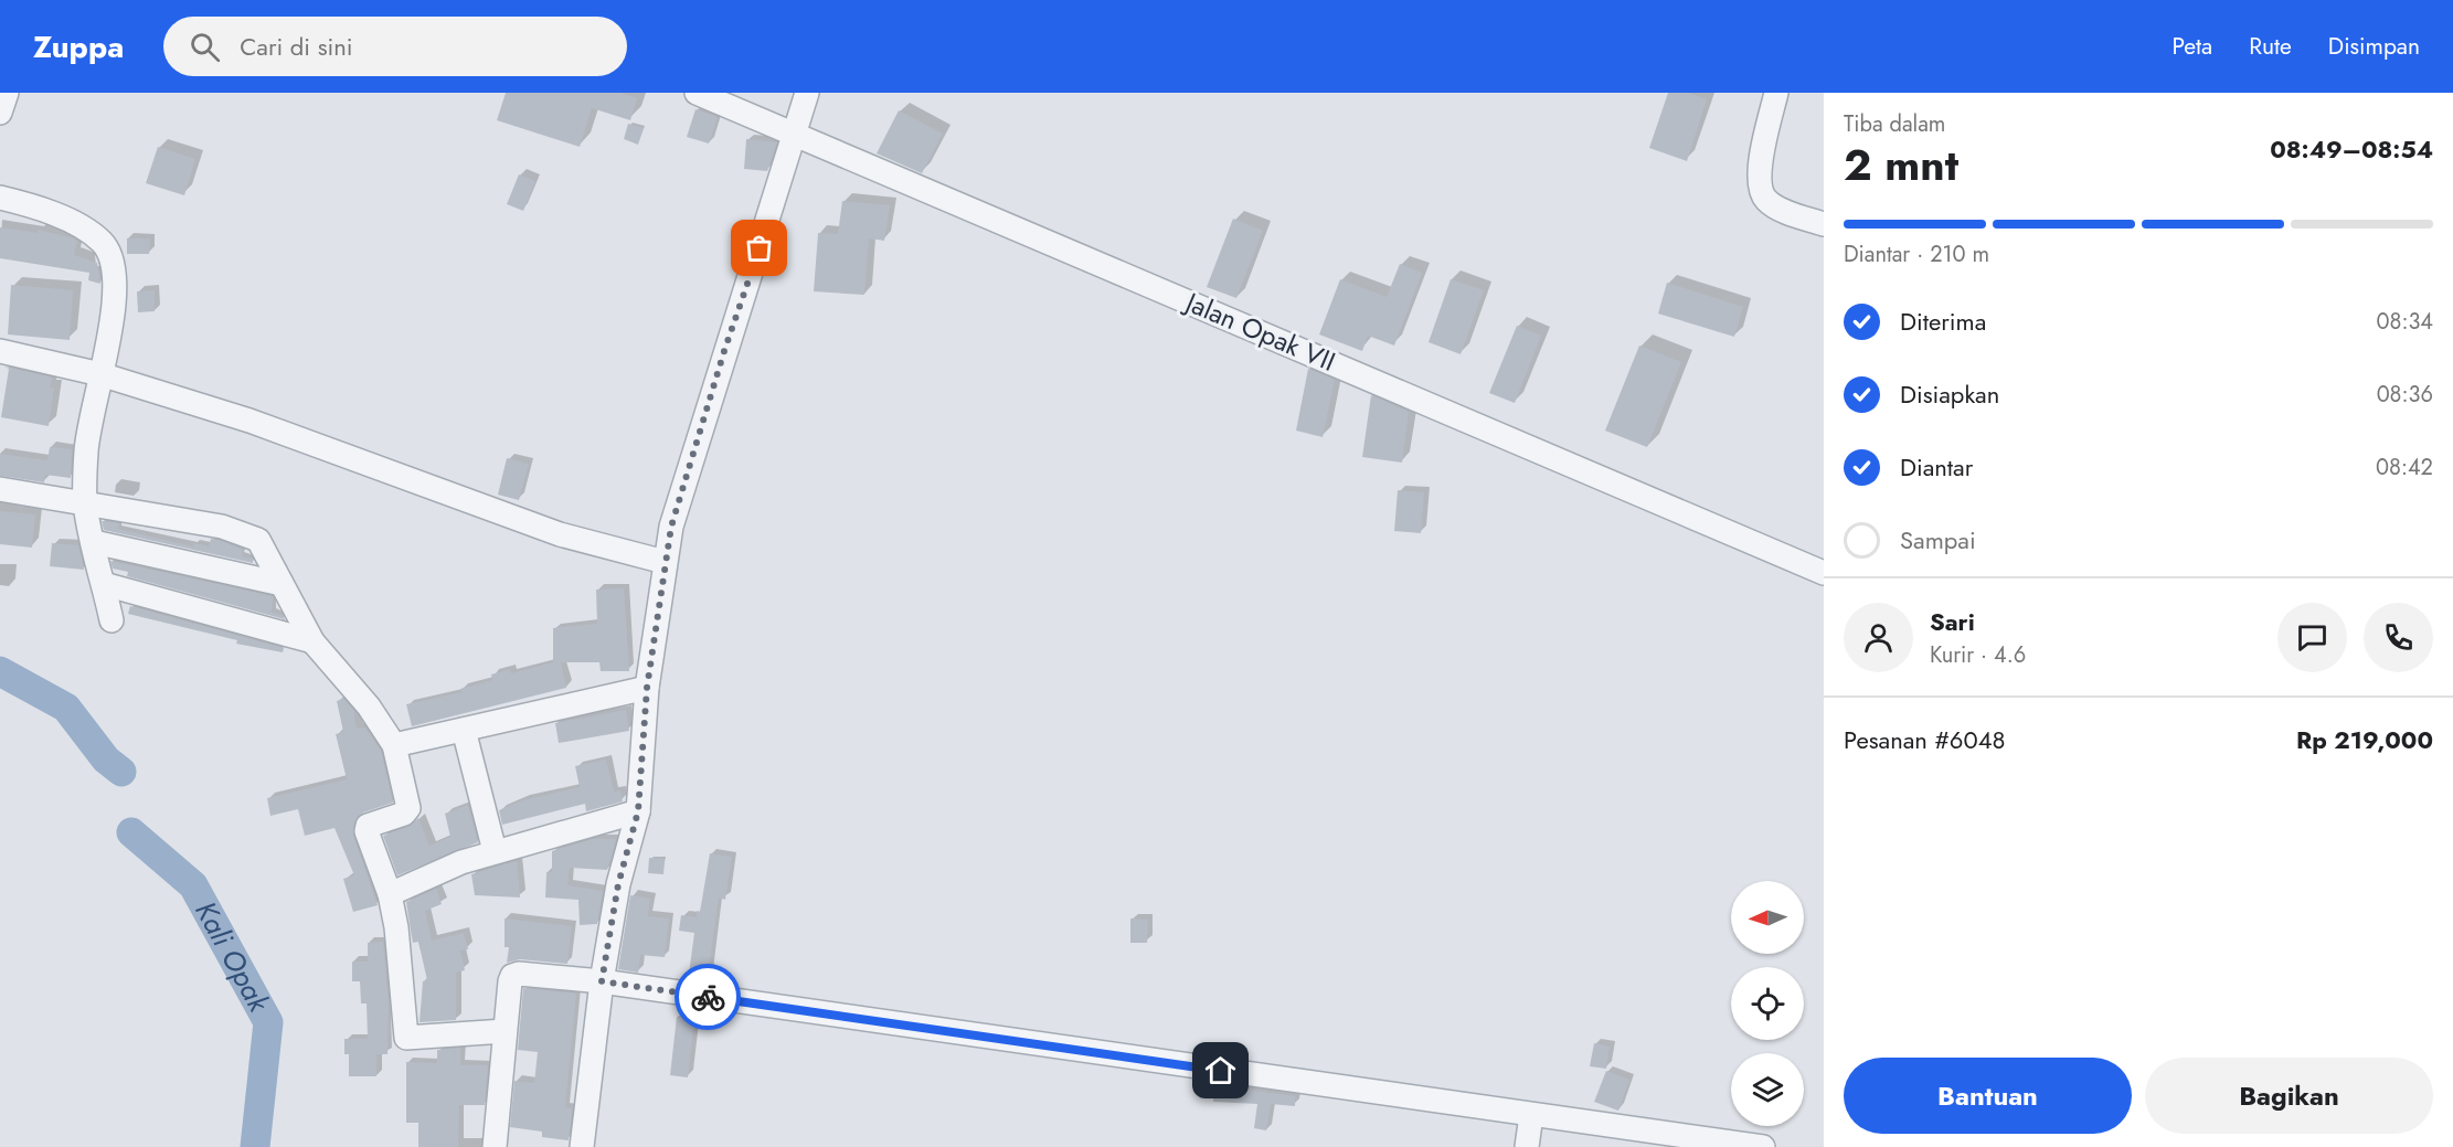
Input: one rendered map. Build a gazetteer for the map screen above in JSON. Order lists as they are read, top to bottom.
{
  "streets": {
    "street": ["Jalan Opak VII"]
  },
  "water": ["Kali Opak"],
  "north": "left",
  "page": {
    "header": "Zuppa",
    "search": "Cari di sini",
    "nav": ["Peta", "Rute", "Disimpan"],
    "heading": ["2 mnt", "Tiba dalam", "08:49–08:54"],
    "panel": [
      "Sari",
      "Kurir · 4.6",
      "Pesanan #6048",
      "Rp 219,000"
    ],
    "bar": "Diantar · 210 m",
    "list": [
      ["Diterima", "08:34"],
      ["Disiapkan", "08:36"],
      ["Diantar", "08:42"],
      "Sampai"
    ],
    "buttons": ["Bantuan", "Bagikan"]
  }
}
